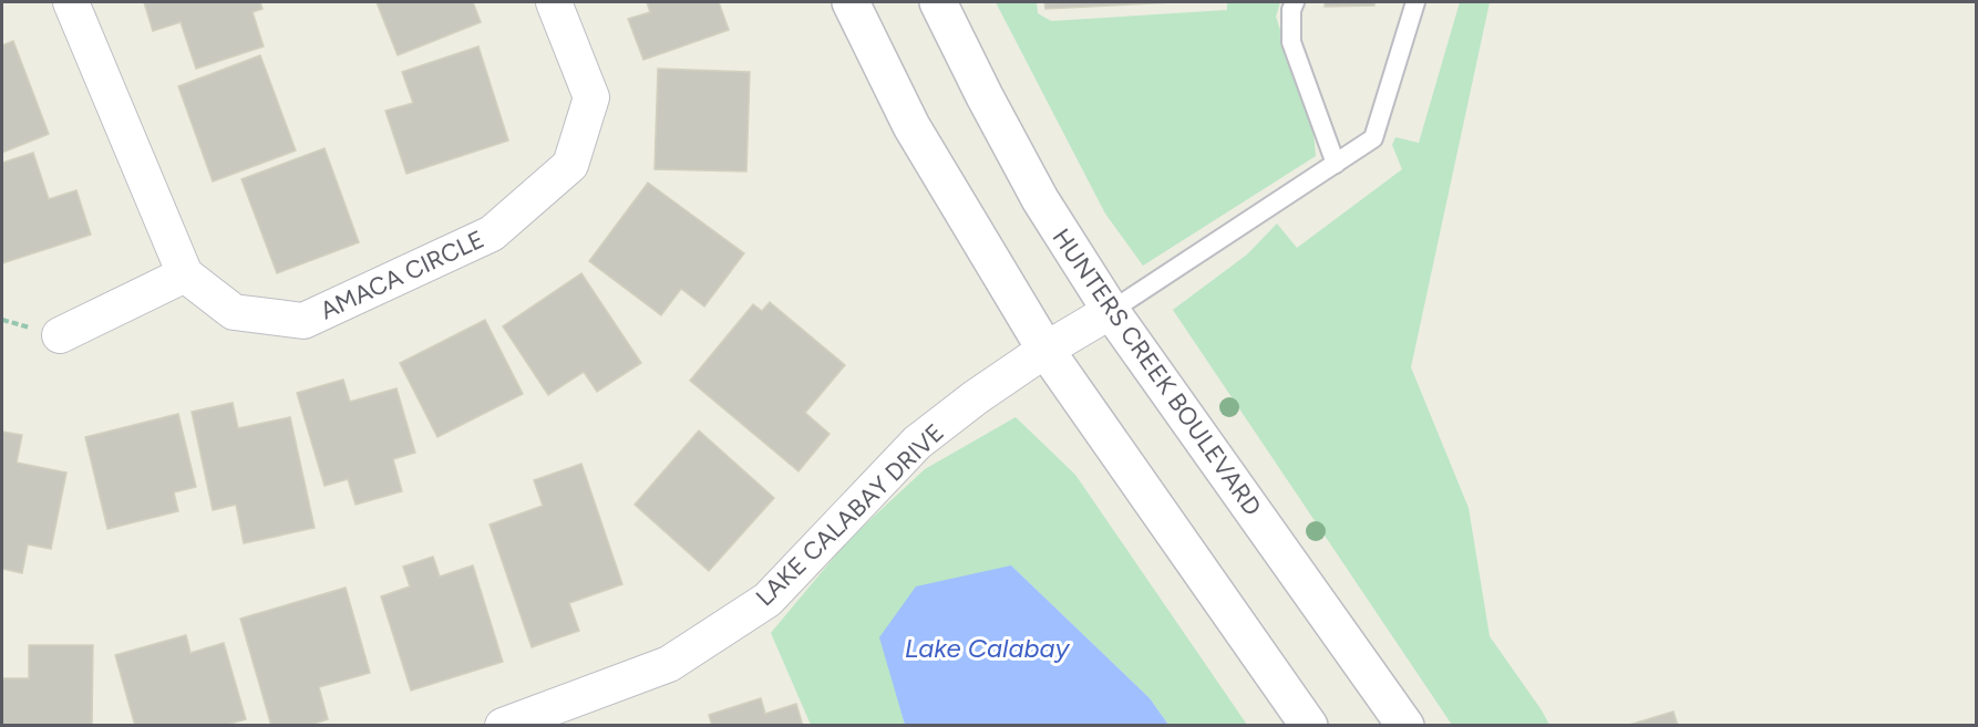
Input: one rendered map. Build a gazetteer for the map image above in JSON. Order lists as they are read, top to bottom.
{
  "streets": {
    "street": ["AMACA CIRCLE", "HUNTERS CREEK BOULEVARD", "LAKE CALABAY DRIVE"]
  },
  "crossings": [
    ["HUNTERS CREEK BOULEVARD", "LAKE CALABAY DRIVE"]
  ],
  "water": ["Lake Calabay"]
}
